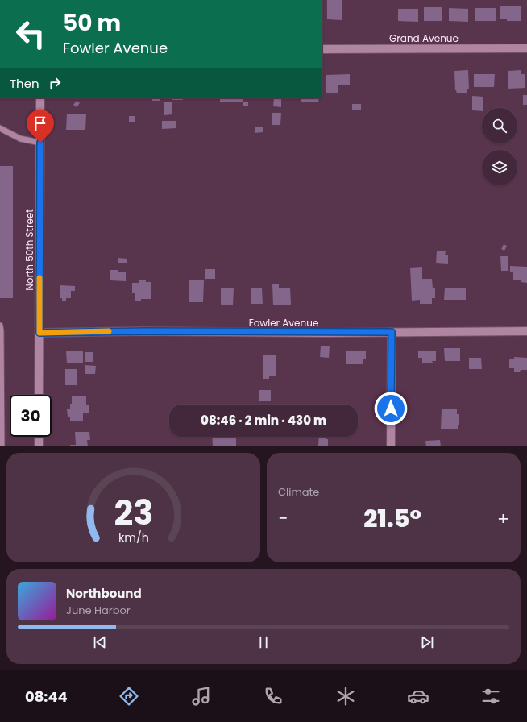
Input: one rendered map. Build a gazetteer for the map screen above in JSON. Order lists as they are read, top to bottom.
{
  "streets": {
    "street": ["Grand Avenue", "North 50th Street", "Fowler Avenue"]
  },
  "crossings": [
    ["North 50th Street", "Fowler Avenue"]
  ],
  "page": {
    "turn": ["50 m", "Fowler Avenue"],
    "then": "Then",
    "limit": "30",
    "trip": "08:46 · 2 min · 430 m",
    "tile": "Climate",
    "heat": ["−", "21.5°", "+"],
    "song": ["Northbound", "June Harbor"],
    "tabs": "08:44",
    "gauge": ["23", "km/h"]
  }
}
